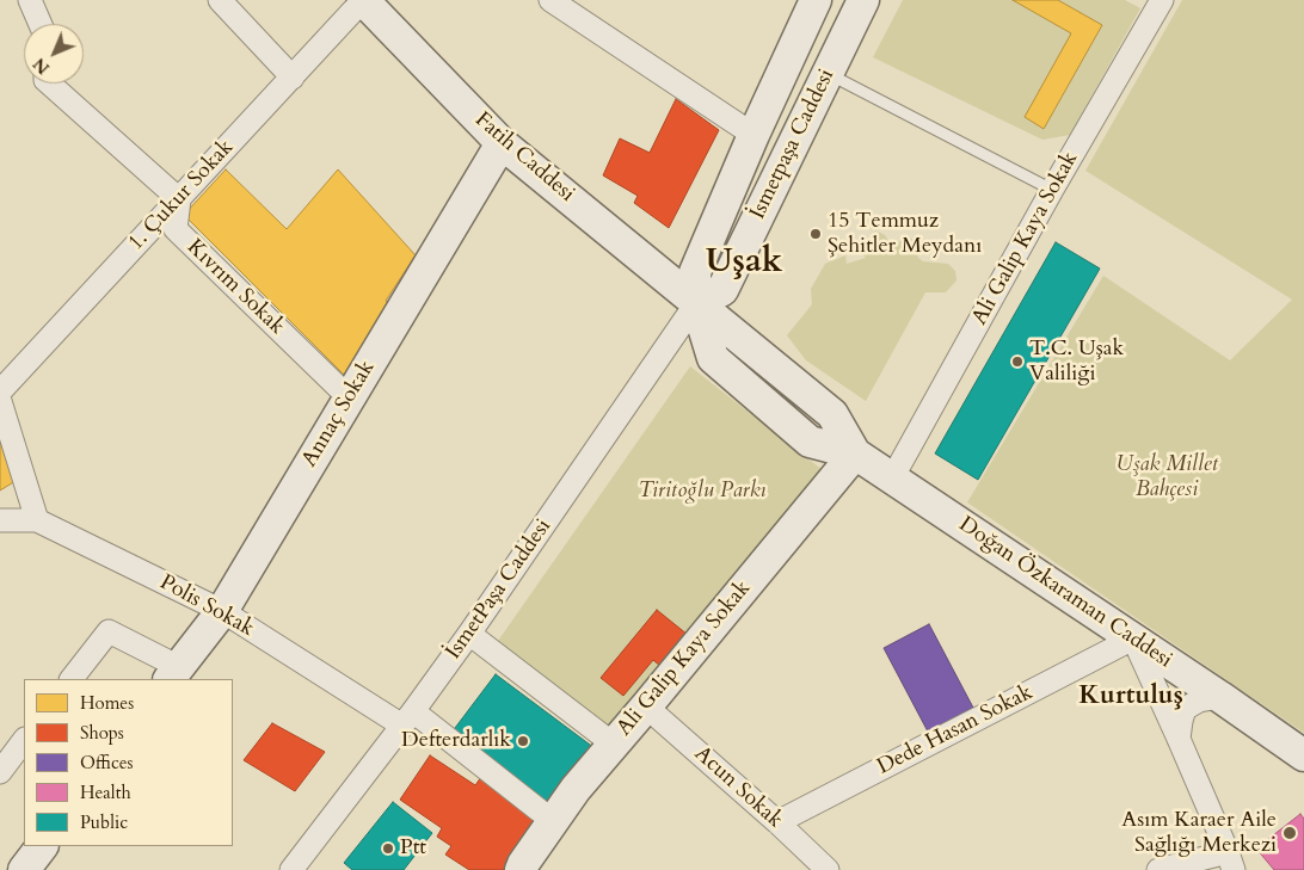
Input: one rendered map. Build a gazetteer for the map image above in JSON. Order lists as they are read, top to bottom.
{
  "streets": {
    "main road": [
      "İsmetpaşa Caddesi",
      "Fatih Caddesi",
      "Ali Galip Kaya Sokak",
      "Annaç Sokak",
      "Doğan Özkaraman Caddesi"
    ],
    "street": [
      "1. Çukur Sokak",
      "Kıvrım Sokak",
      "İsmetPaşa Caddesi",
      "Polis Sokak",
      "Dede Hasan Sokak",
      "Acun Sokak"
    ]
  },
  "crossings": [
    ["İsmetpaşa Caddesi", "Fatih Caddesi"],
    ["İsmetpaşa Caddesi", "İsmetPaşa Caddesi"],
    ["İsmetpaşa Caddesi", "Doğan Özkaraman Caddesi"],
    ["Fatih Caddesi", "1. Çukur Sokak"],
    ["Fatih Caddesi", "Annaç Sokak"],
    ["Fatih Caddesi", "İsmetPaşa Caddesi"],
    ["Fatih Caddesi", "Doğan Özkaraman Caddesi"],
    ["1. Çukur Sokak", "Kıvrım Sokak"],
    ["Ali Galip Kaya Sokak", "Doğan Özkaraman Caddesi"],
    ["Ali Galip Kaya Sokak", "Polis Sokak"],
    ["Ali Galip Kaya Sokak", "Acun Sokak"],
    ["Kıvrım Sokak", "Annaç Sokak"],
    ["Annaç Sokak", "Polis Sokak"],
    ["İsmetPaşa Caddesi", "Doğan Özkaraman Caddesi"],
    ["İsmetPaşa Caddesi", "Polis Sokak"],
    ["Doğan Özkaraman Caddesi", "Dede Hasan Sokak"],
    ["Dede Hasan Sokak", "Acun Sokak"]
  ],
  "districts": ["Uşak", "Kurtuluş"],
  "parks": ["Uşak Millet Bahçesi", "Tiritoğlu Parkı"],
  "places": [
    "15 Temmuz Şehitler Meydanı",
    "T.C. Uşak Valiliği",
    "Defterdarlık",
    "Asım Karaer Aile Sağlığı Merkezi",
    "Ptt"
  ],
  "legend": [
    "Homes",
    "Shops",
    "Offices",
    "Health",
    "Public"
  ],
  "north": "bottom left"
}
